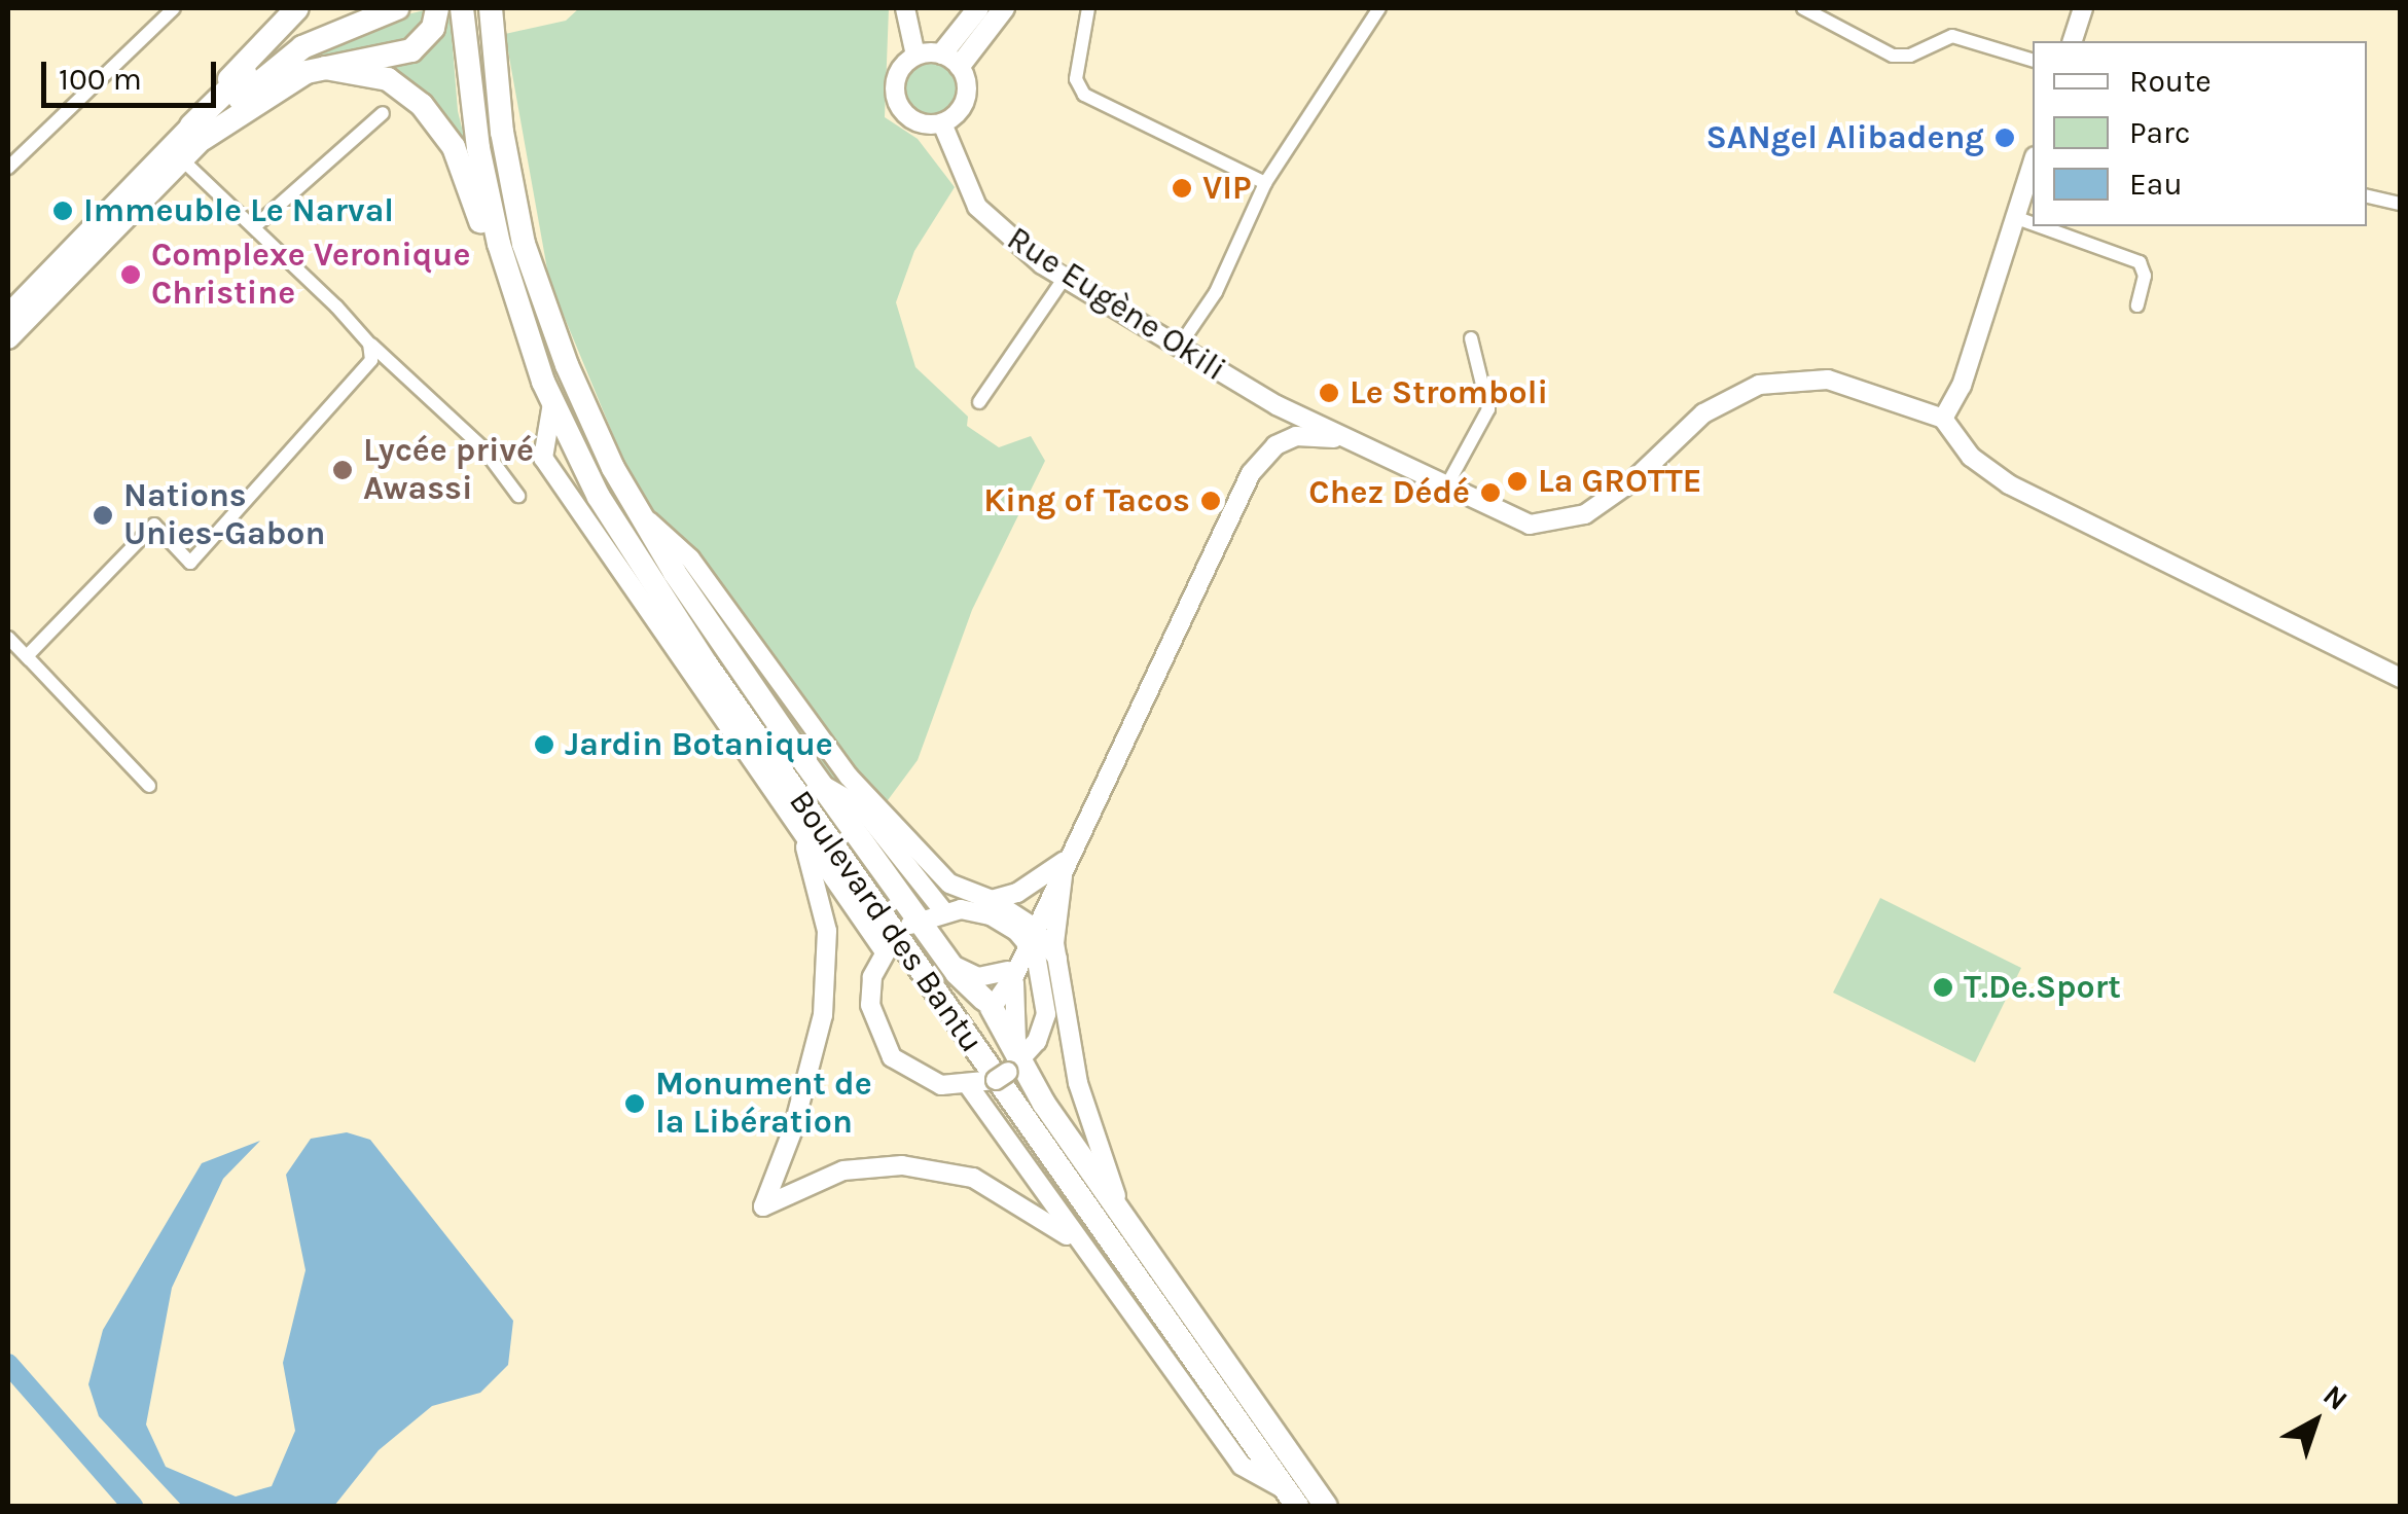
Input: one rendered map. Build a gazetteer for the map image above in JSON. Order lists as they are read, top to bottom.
{
  "streets": {
    "highway": ["Boulevard des Bantu"],
    "main road": ["Rue Eugène Okili"]
  },
  "places": [
    "SANgel Alibadeng",
    "VIP",
    "Immeuble Le Narval",
    "Complexe Veronique Christine",
    "Le Stromboli",
    "Lycée privé Awassi",
    "La GROTTE",
    "Chez Dédé",
    "King of Tacos",
    "Nations Unies-Gabon",
    "Jardin Botanique",
    "T.De.Sport",
    "Monument de la Libération"
  ],
  "legend": ["Route", "Parc", "Eau"],
  "scale_bar": "100 m",
  "north": "top right"
}
